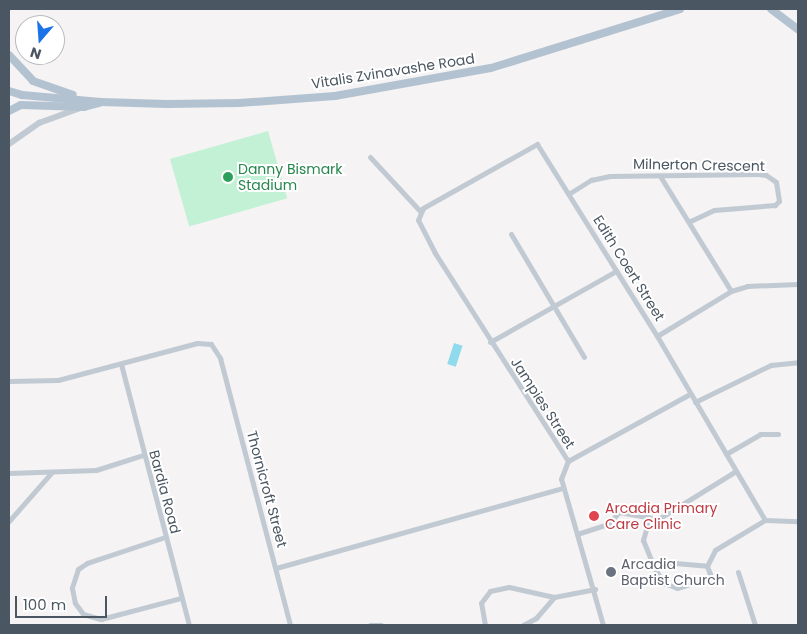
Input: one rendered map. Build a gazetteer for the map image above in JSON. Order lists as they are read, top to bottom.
{
  "streets": {
    "main road": ["Vitalis Zvinavashe Road"],
    "street": [
      "Milnerton Crescent",
      "Edith Coert Street",
      "Jampies Street",
      "Thornicroft Street",
      "Bardia Road"
    ]
  },
  "crossings": [
    ["Milnerton Crescent", "Edith Coert Street"],
    ["Edith Coert Street", "Jampies Street"],
    ["Thornicroft Street", "Bardia Road"]
  ],
  "places": ["Danny Bismark Stadium", "Arcadia Primary Care Clinic", "Arcadia Baptist Church"],
  "scale_bar": "100 m",
  "north": "bottom"
}
